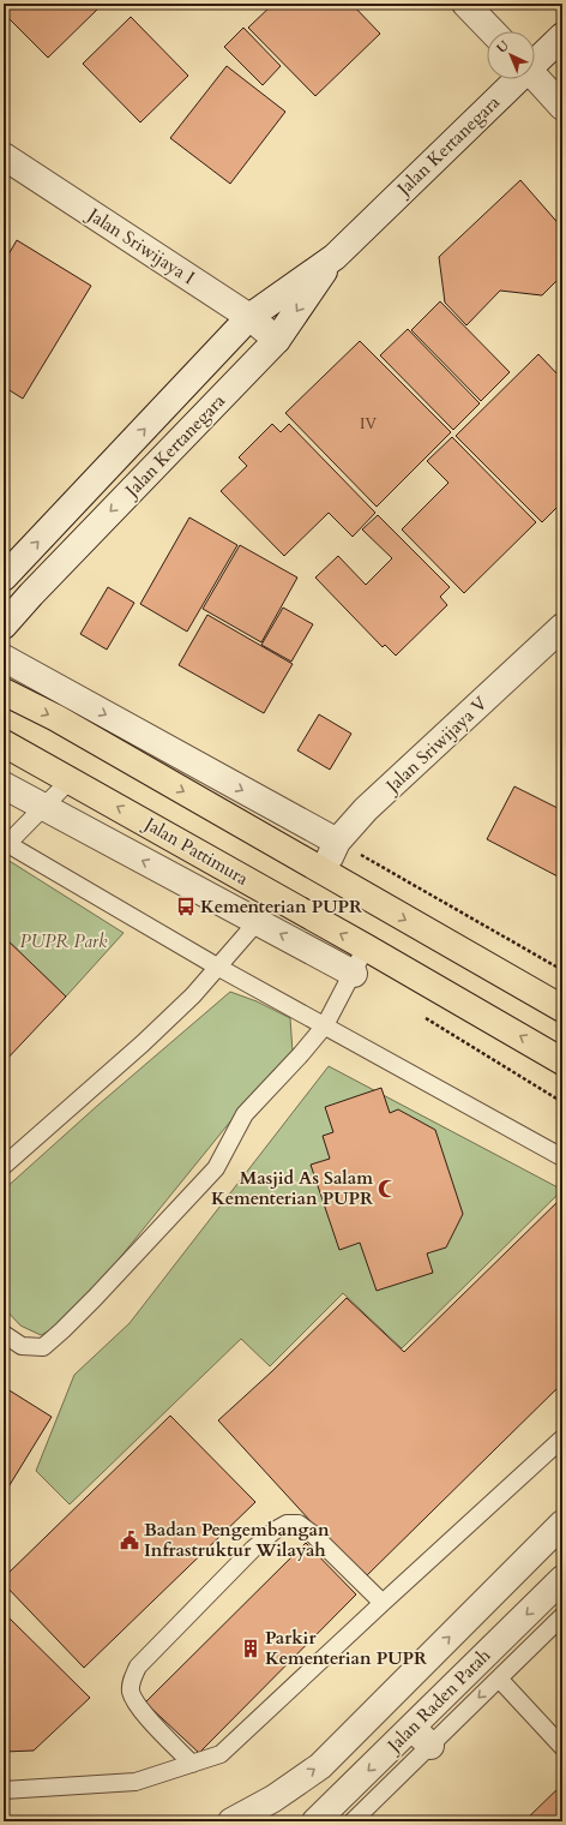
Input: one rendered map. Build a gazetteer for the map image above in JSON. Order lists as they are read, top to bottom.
{
  "streets": {
    "main road": ["Jalan Pattimura"],
    "street": [
      "Jalan Kertanegara",
      "Jalan Sriwijaya I",
      "Jalan Sriwijaya V",
      "Jalan Raden Patah"
    ]
  },
  "crossings": [
    ["Jalan Kertanegara", "Jalan Sriwijaya I"]
  ],
  "parks": ["PUPR Park"],
  "places": {
    "bus stop": ["Kementerian PUPR"],
    "mosque": ["Masjid As Salam Kementerian PUPR"],
    "public building": ["Badan Pengembangan Infrastruktur Wilayah"],
    "building": ["Parkir Kementerian PUPR"]
  },
  "house_numbers": ["IV"],
  "north": "top left"
}
